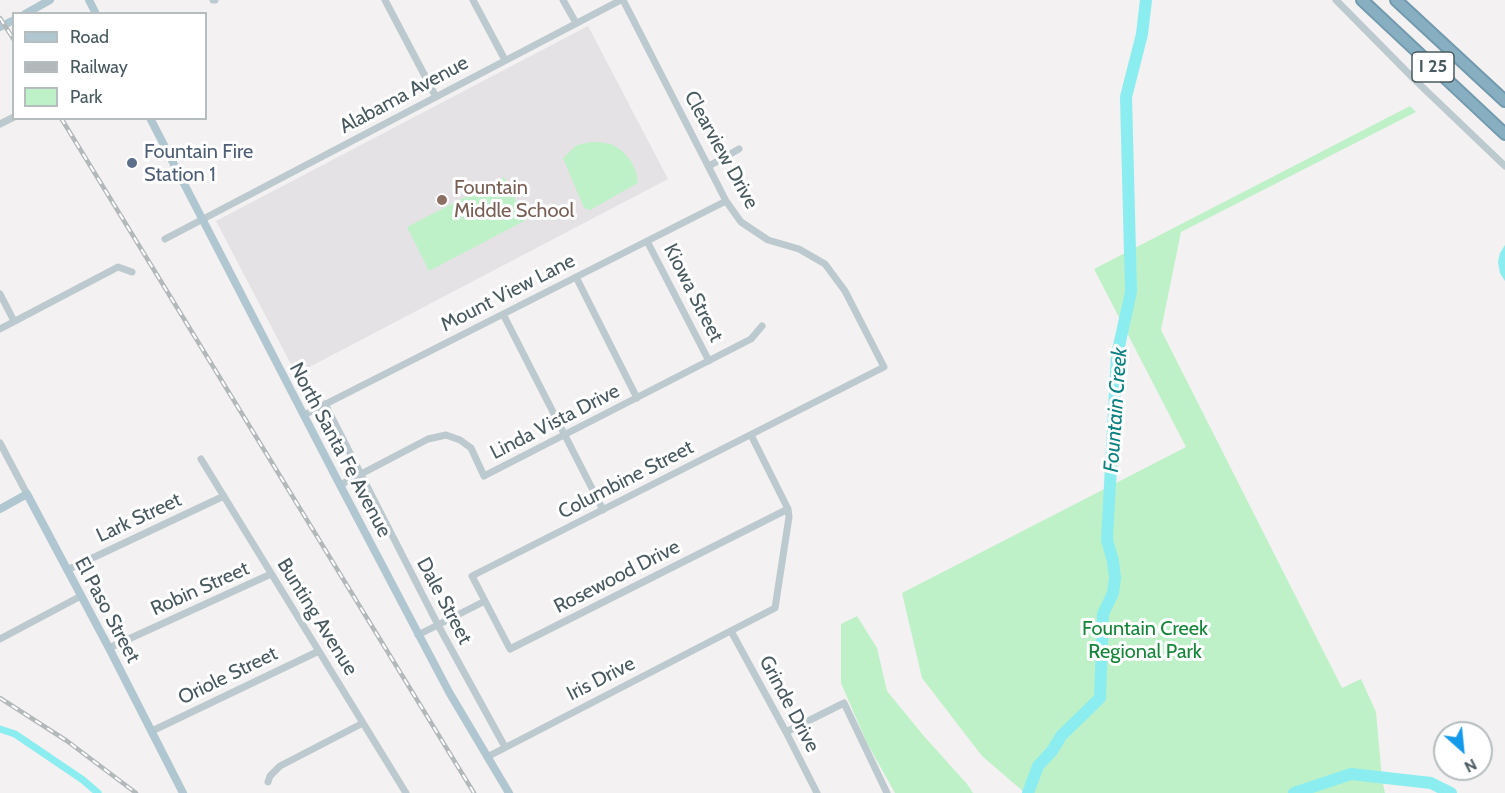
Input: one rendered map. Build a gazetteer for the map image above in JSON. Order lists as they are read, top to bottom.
{
  "streets": {
    "highway": ["I 25"],
    "main road": ["North Santa Fe Avenue", "El Paso Street"],
    "street": [
      "Alabama Avenue",
      "Clearview Drive",
      "Mount View Lane",
      "Kiowa Street",
      "Linda Vista Drive",
      "Columbine Street",
      "Lark Street",
      "Rosewood Drive",
      "Robin Street",
      "Dale Street",
      "Bunting Avenue",
      "Oriole Street",
      "Iris Drive",
      "Grinde Drive"
    ]
  },
  "crossings": [
    ["Alabama Avenue", "Clearview Drive"],
    ["Alabama Avenue", "North Santa Fe Avenue"],
    ["Clearview Drive", "Mount View Lane"],
    ["Clearview Drive", "Columbine Street"],
    ["Mount View Lane", "Kiowa Street"],
    ["Mount View Lane", "North Santa Fe Avenue"],
    ["Mount View Lane", "Dale Street"],
    ["Kiowa Street", "Linda Vista Drive"],
    ["Linda Vista Drive", "North Santa Fe Avenue"],
    ["Linda Vista Drive", "Dale Street"],
    ["North Santa Fe Avenue", "Iris Drive"],
    ["Columbine Street", "Rosewood Drive"],
    ["Lark Street", "El Paso Street"],
    ["Lark Street", "Bunting Avenue"],
    ["Robin Street", "El Paso Street"],
    ["Robin Street", "Bunting Avenue"],
    ["Dale Street", "Iris Drive"],
    ["El Paso Street", "Oriole Street"],
    ["Bunting Avenue", "Oriole Street"],
    ["Iris Drive", "Grinde Drive"]
  ],
  "water": ["Fountain Creek"],
  "parks": ["Fountain Creek Regional Park"],
  "places": ["Fountain Fire Station 1", "Fountain Middle School"],
  "legend": ["Road", "Railway", "Park"],
  "north": "bottom right"
}
